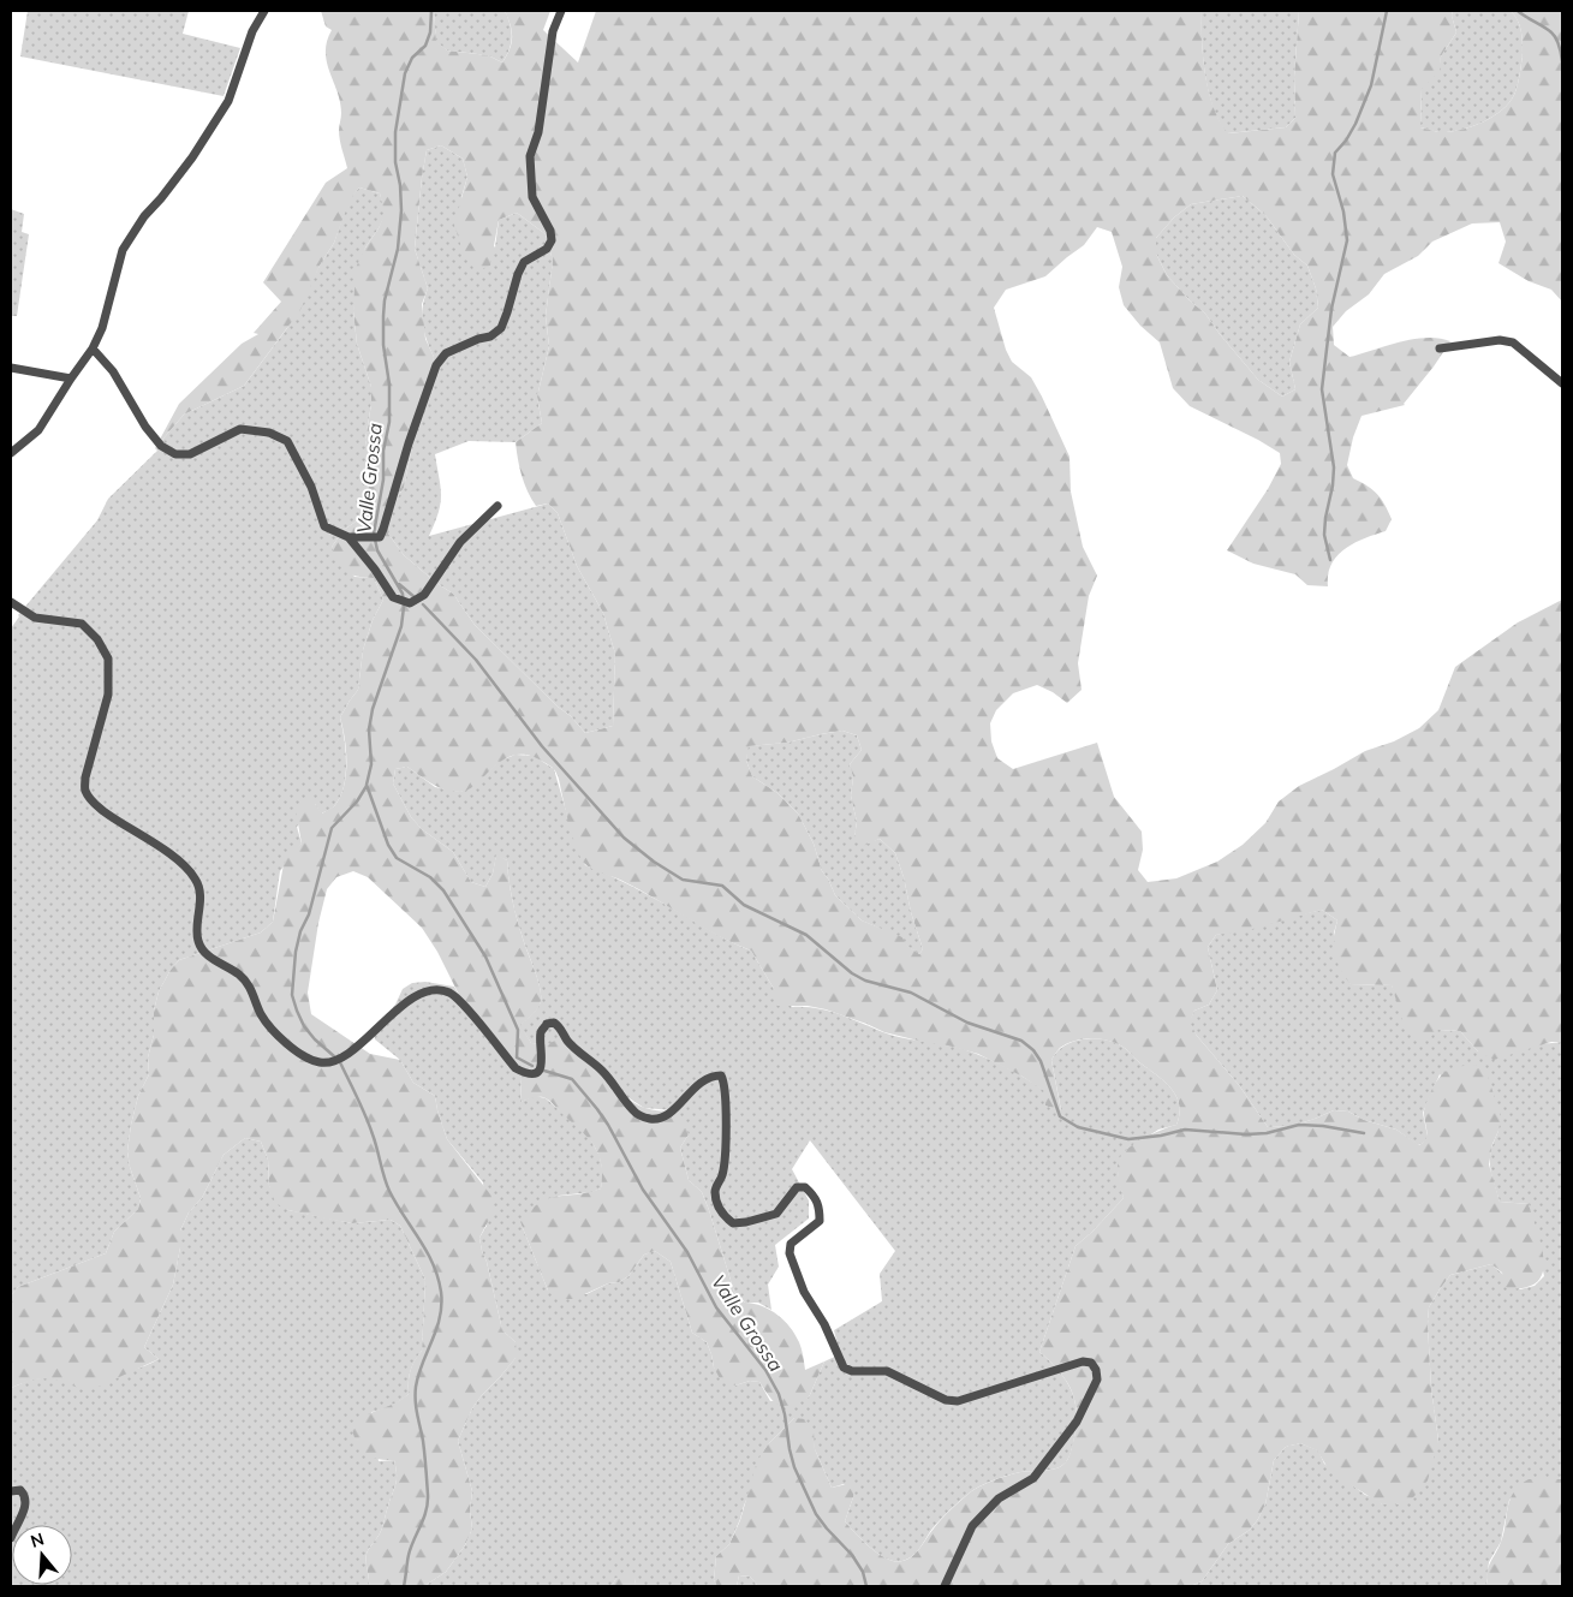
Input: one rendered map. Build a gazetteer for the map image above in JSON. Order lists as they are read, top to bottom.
{
  "water": ["Valle Grossa"],
  "north": "top"
}
